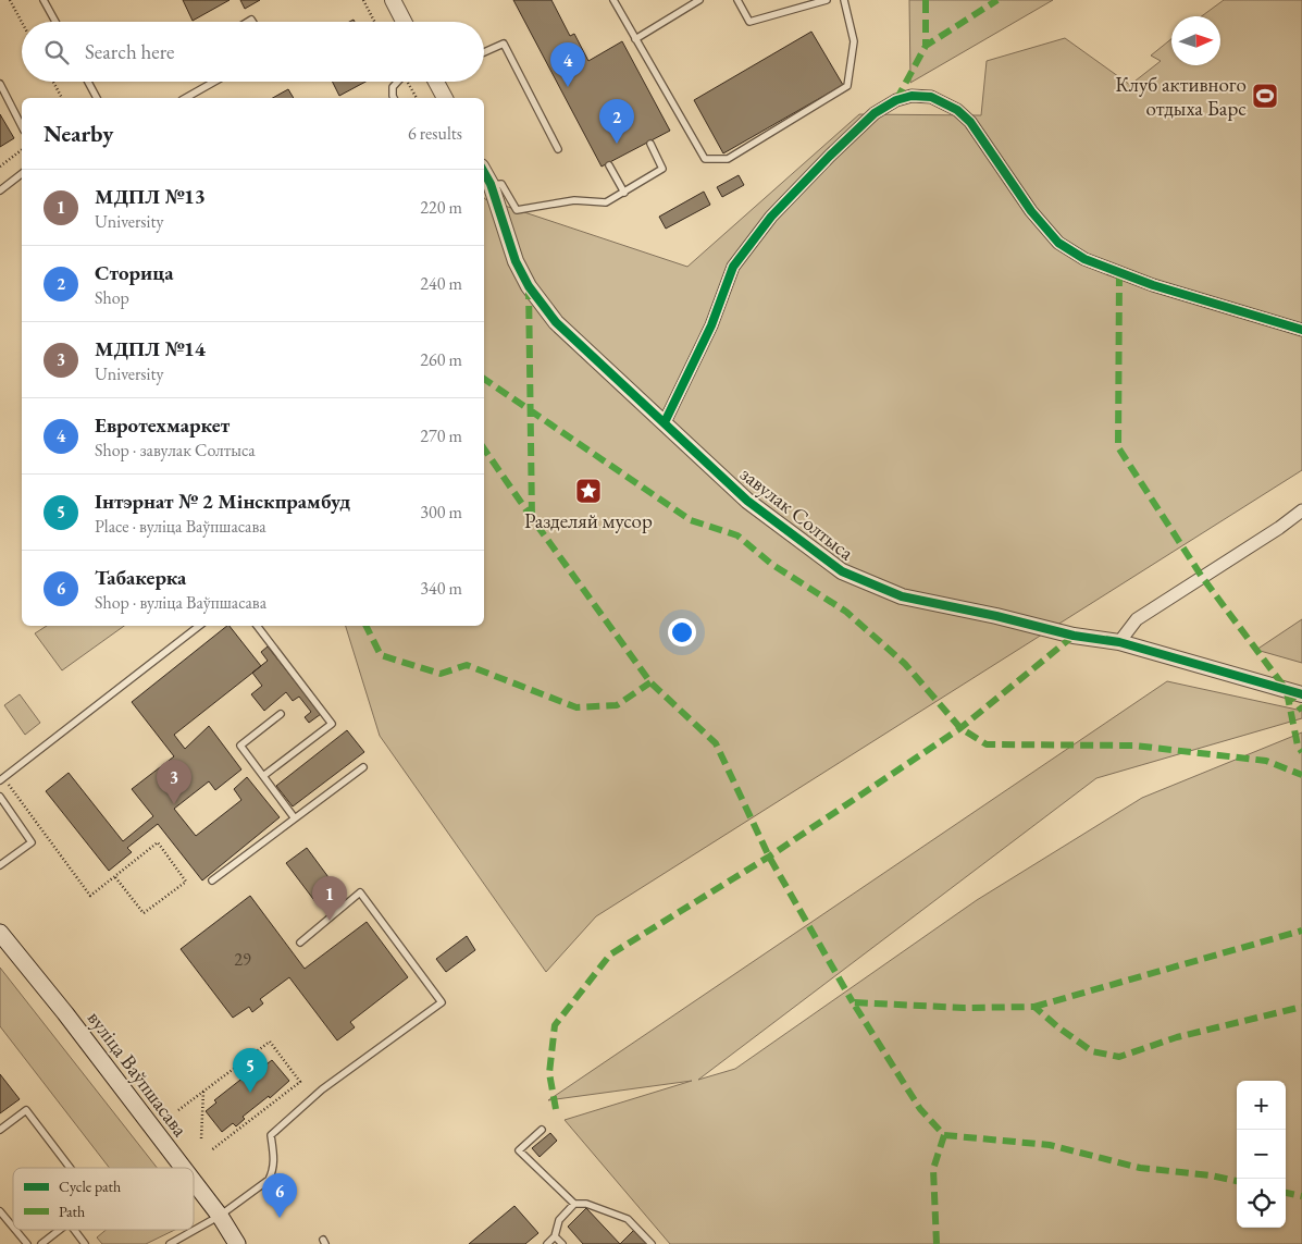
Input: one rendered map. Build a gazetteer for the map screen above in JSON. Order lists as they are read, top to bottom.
{
  "streets": {
    "main road": ["вуліца Ваўпшасава"],
    "street": ["завулак Солтыса"]
  },
  "places": {
    "sports": ["Клуб активного отдыха Барс"],
    "place": ["Разделяй мусор"]
  },
  "house_numbers": ["29"],
  "legend": ["Cycle path", "Path"],
  "north": "right",
  "page": {
    "search": "Search here",
    "pins": [
      "4",
      "2",
      "3",
      "1",
      "5",
      "6"
    ],
    "heading": ["Nearby", "6 results"],
    "list": [
      {
        "mark": "1",
        "name": "МДПЛ №13",
        "note": "University",
        "value": "220 m"
      },
      {
        "mark": "2",
        "name": "Сторица",
        "note": "Shop",
        "value": "240 m"
      },
      {
        "mark": "3",
        "name": "МДПЛ №14",
        "note": "University",
        "value": "260 m"
      },
      {
        "mark": "4",
        "name": "Евротехмаркет",
        "note": "Shop · завулак Солтыса",
        "value": "270 m"
      },
      {
        "mark": "5",
        "name": "Інтэрнат № 2 Мінскпрамбуд",
        "note": "Place · вуліца Ваўпшасава",
        "value": "300 m"
      },
      {
        "mark": "6",
        "name": "Табакерка",
        "note": "Shop · вуліца Ваўпшасава",
        "value": "340 m"
      }
    ],
    "map_buttons": ["+", "−"]
  }
}
